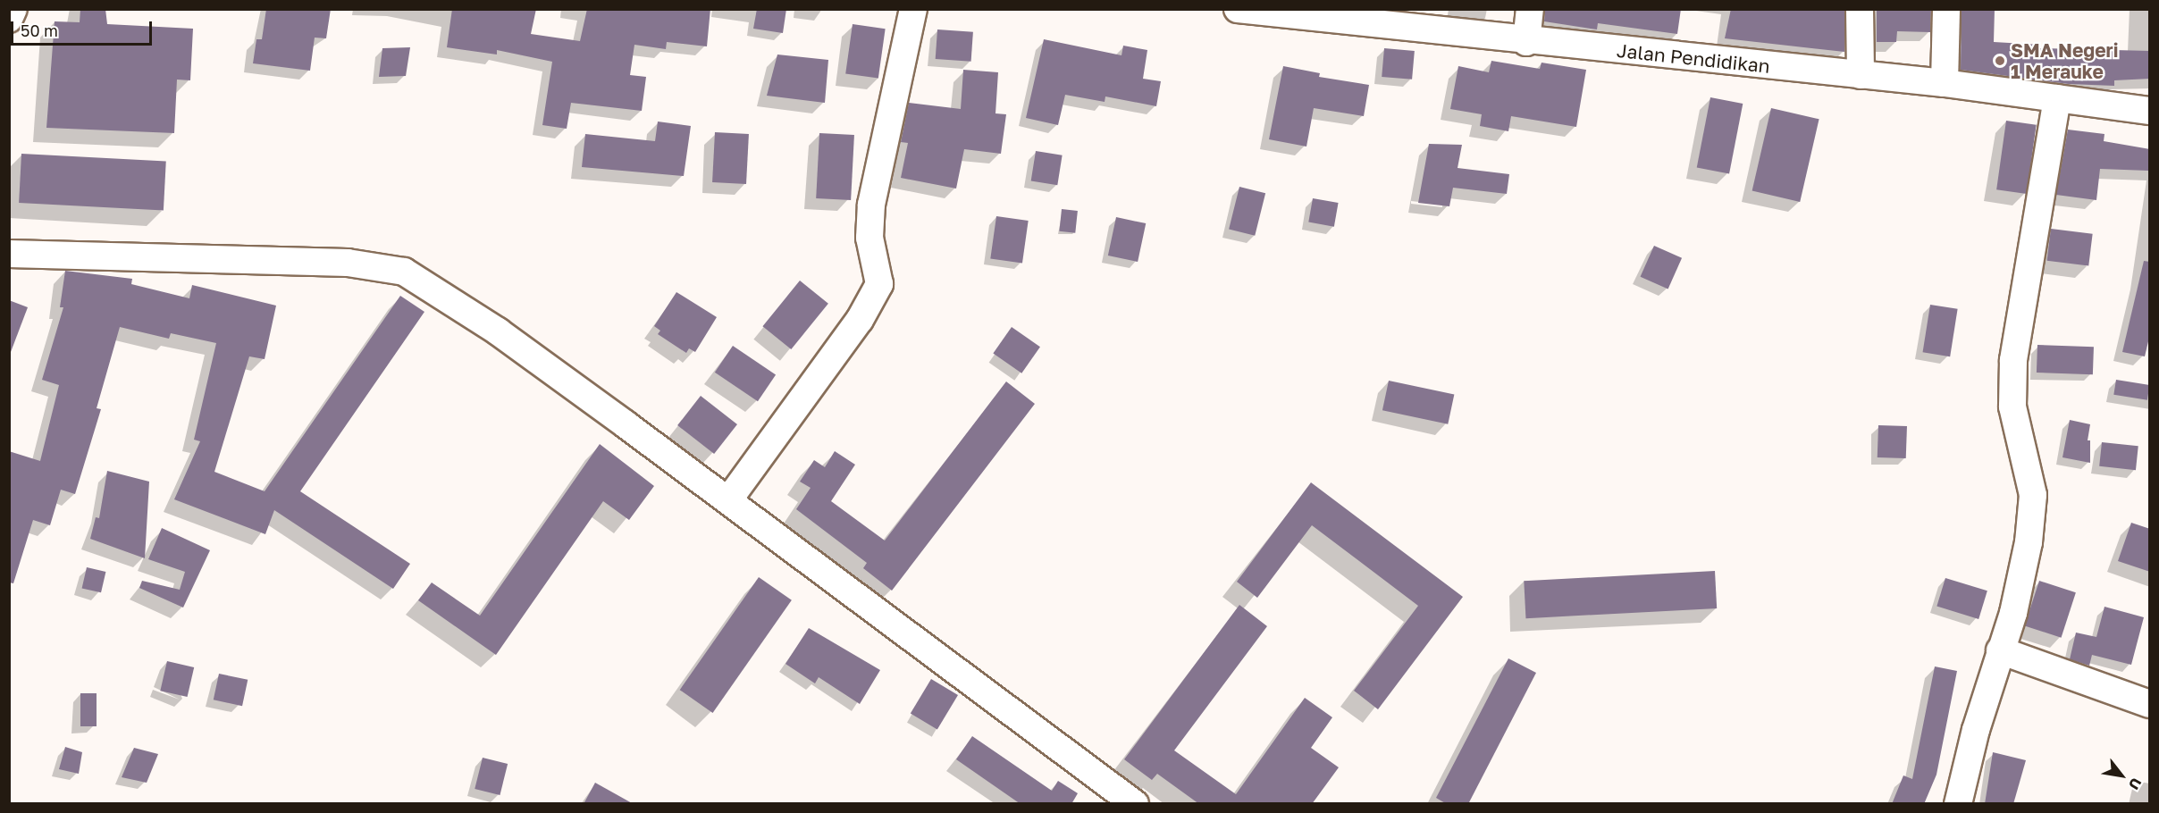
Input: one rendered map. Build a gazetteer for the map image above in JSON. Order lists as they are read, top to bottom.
{
  "streets": {
    "street": ["Jalan Pendidikan"]
  },
  "places": ["SMA Negeri 1 Merauke"],
  "scale_bar": "50 m",
  "north": "bottom right"
}
